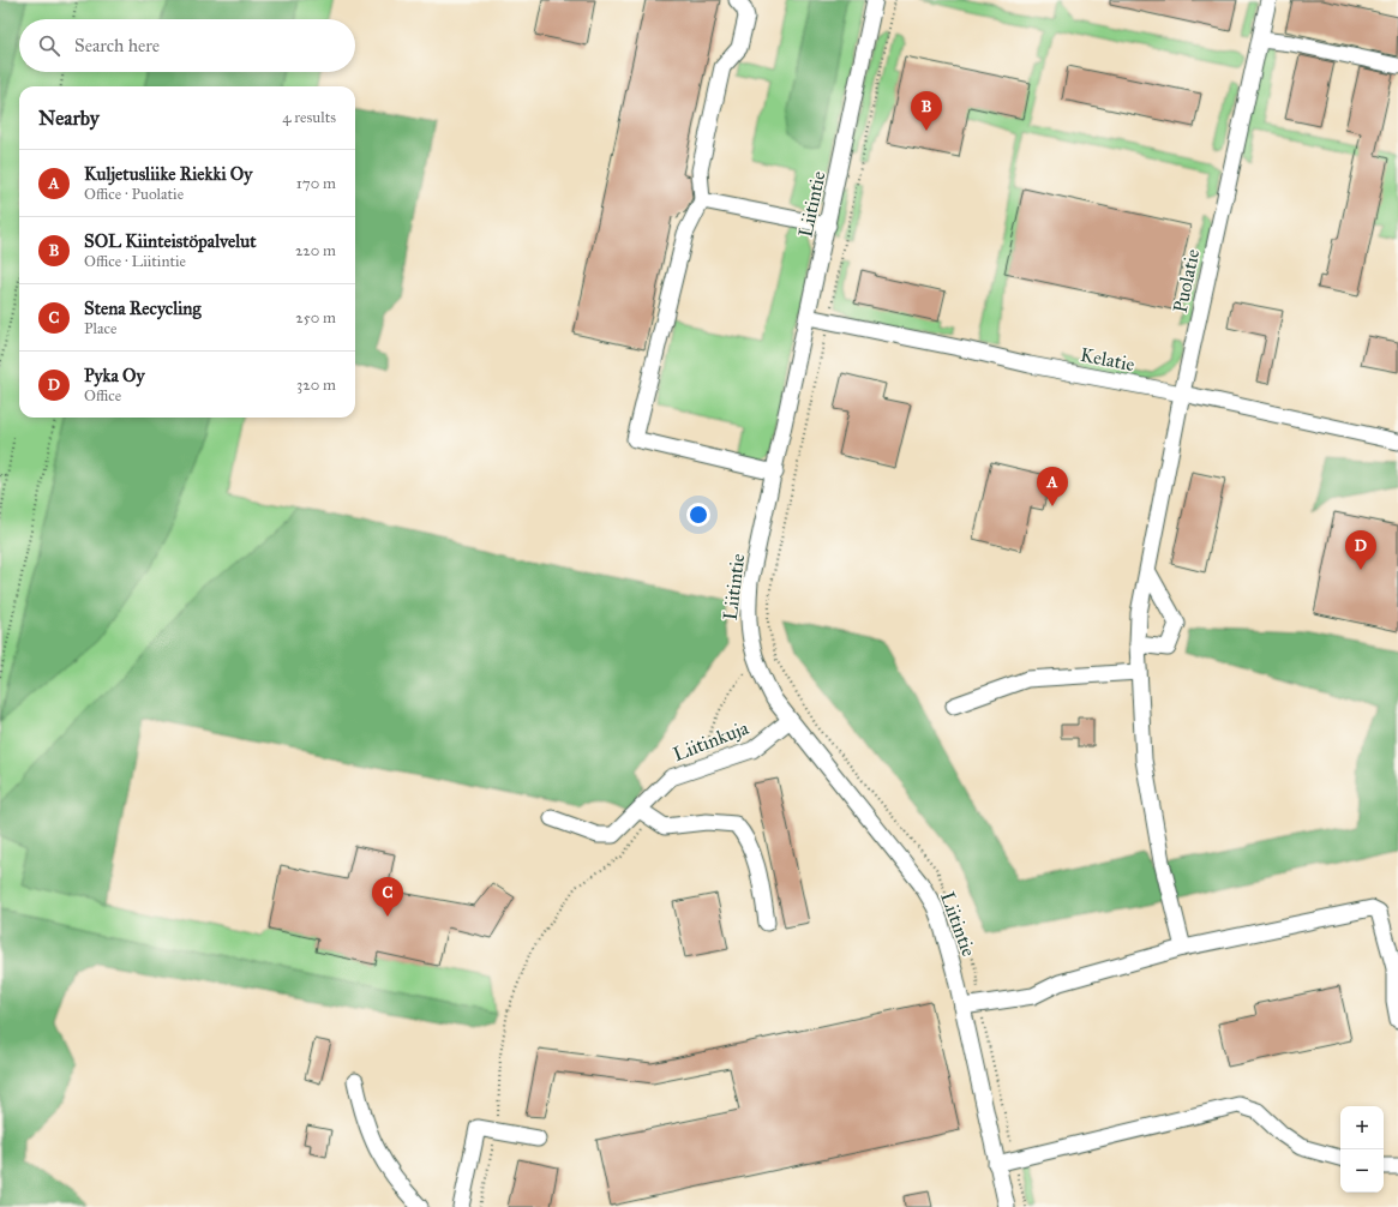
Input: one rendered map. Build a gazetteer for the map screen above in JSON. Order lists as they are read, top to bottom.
{
  "streets": {
    "street": [
      "Liitintie",
      "Puolatie",
      "Kelatie",
      "Liitinkuja"
    ]
  },
  "crossings": [
    ["Liitintie", "Kelatie"],
    ["Liitintie", "Liitinkuja"],
    ["Puolatie", "Kelatie"]
  ],
  "page": {
    "search": "Search here",
    "heading": ["Nearby", "4 results"],
    "pins": [
      "B",
      "A",
      "D",
      "C"
    ],
    "list": [
      {
        "mark": "A",
        "name": "Kuljetusliike Riekki Oy",
        "note": "Office · Puolatie",
        "value": "170 m"
      },
      {
        "mark": "B",
        "name": "SOL Kiinteistöpalvelut",
        "note": "Office · Liitintie",
        "value": "220 m"
      },
      {
        "mark": "C",
        "name": "Stena Recycling",
        "note": "Place",
        "value": "250 m"
      },
      {
        "mark": "D",
        "name": "Pyka Oy",
        "note": "Office",
        "value": "320 m"
      }
    ],
    "map_buttons": ["+", "−"]
  }
}
